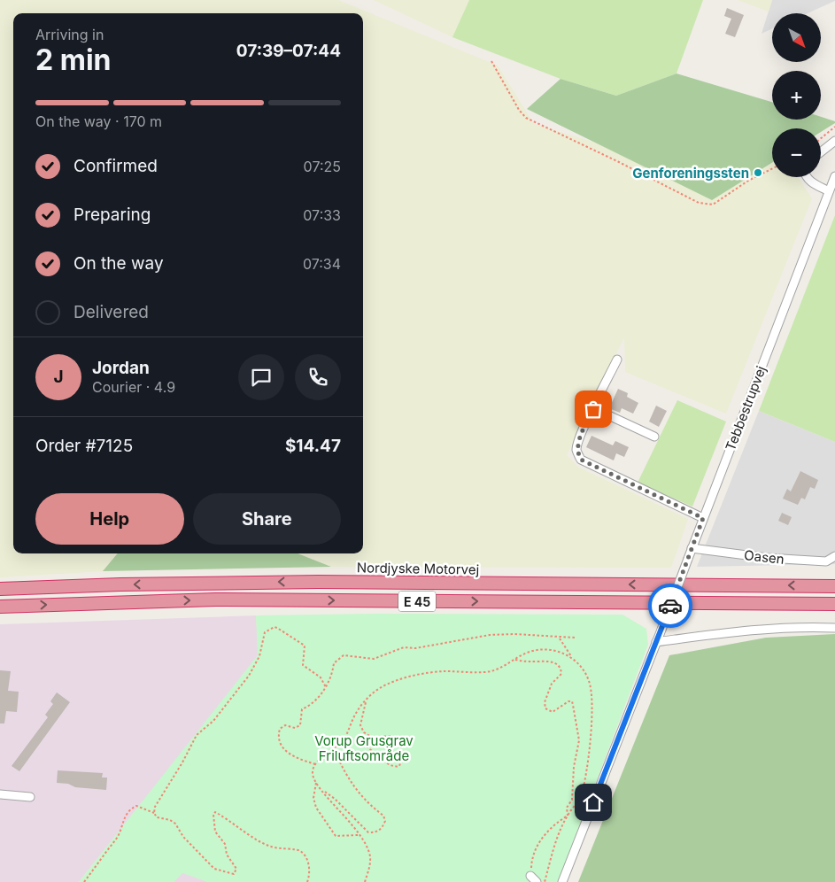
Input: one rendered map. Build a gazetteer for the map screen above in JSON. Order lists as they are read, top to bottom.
{
  "streets": {
    "highway": ["Nordjyske Motorvej", "E 45"],
    "street": ["Tebbestrupvej", "Oasen"]
  },
  "crossings": [
    ["Tebbestrupvej", "Oasen"]
  ],
  "parks": ["Vorup Grusgrav Friluftsområde"],
  "places": ["Genforeningssten"],
  "north": "bottom right",
  "page": {
    "map_buttons": ["+", "−"],
    "heading": ["2 min", "Arriving in", "07:39–07:44"],
    "panel": [
      "Jordan",
      "Courier · 4.9",
      "Order #7125",
      "$14.47"
    ],
    "bar": "On the way · 170 m",
    "list": [
      ["Confirmed", "07:25"],
      ["Preparing", "07:33"],
      ["On the way", "07:34"],
      "Delivered"
    ],
    "round": "J",
    "buttons": ["Help", "Share"]
  }
}
